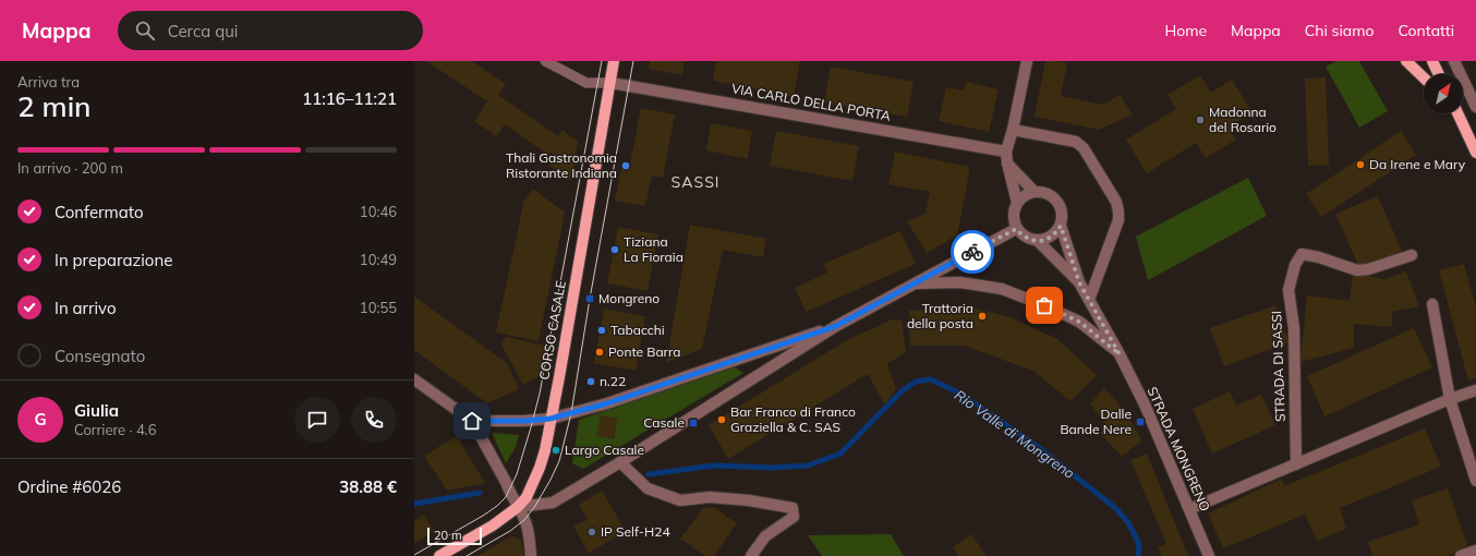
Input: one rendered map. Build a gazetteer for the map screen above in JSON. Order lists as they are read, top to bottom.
{
  "streets": {
    "main road": ["CORSO CASALE"],
    "street": ["VIA CARLO DELLA PORTA", "STRADA DI SASSI", "STRADA MONGRENO"]
  },
  "crossings": [
    ["VIA CARLO DELLA PORTA", "CORSO CASALE"],
    ["CORSO CASALE", "STRADA MONGRENO"]
  ],
  "districts": ["SASSI"],
  "water": ["Rio Valle di Mongreno"],
  "places": {
    "other": [
      "Madonna del Rosario",
      "Da Irene e Mary",
      "Thali Gastronomia Ristorante Indiana",
      "Tiziana La Fioraia",
      "Trattoria della posta",
      "Tabacchi",
      "Ponte Barra",
      "n.22",
      "Bar Franco di Franco Graziella & C. SAS",
      "Largo Casale",
      "IP Self-H24"
    ],
    "transit": ["Mongreno", "Dalle Bande Nere", "Casale"]
  },
  "scale_bar": "20 m",
  "north": "top right",
  "page": {
    "header": "Mappa",
    "search": "Cerca qui",
    "nav": [
      "Home",
      "Mappa",
      "Chi siamo",
      "Contatti"
    ],
    "heading": ["2 min", "Arriva tra", "11:16–11:21"],
    "panel": [
      "Giulia",
      "Corriere · 4.6",
      "Ordine #6026",
      "38.88 €"
    ],
    "bar": "In arrivo · 200 m",
    "list": [
      ["Confermato", "10:46"],
      ["In preparazione", "10:49"],
      ["In arrivo", "10:55"],
      "Consegnato"
    ],
    "round": "G",
    "scale": "20 m"
  }
}
